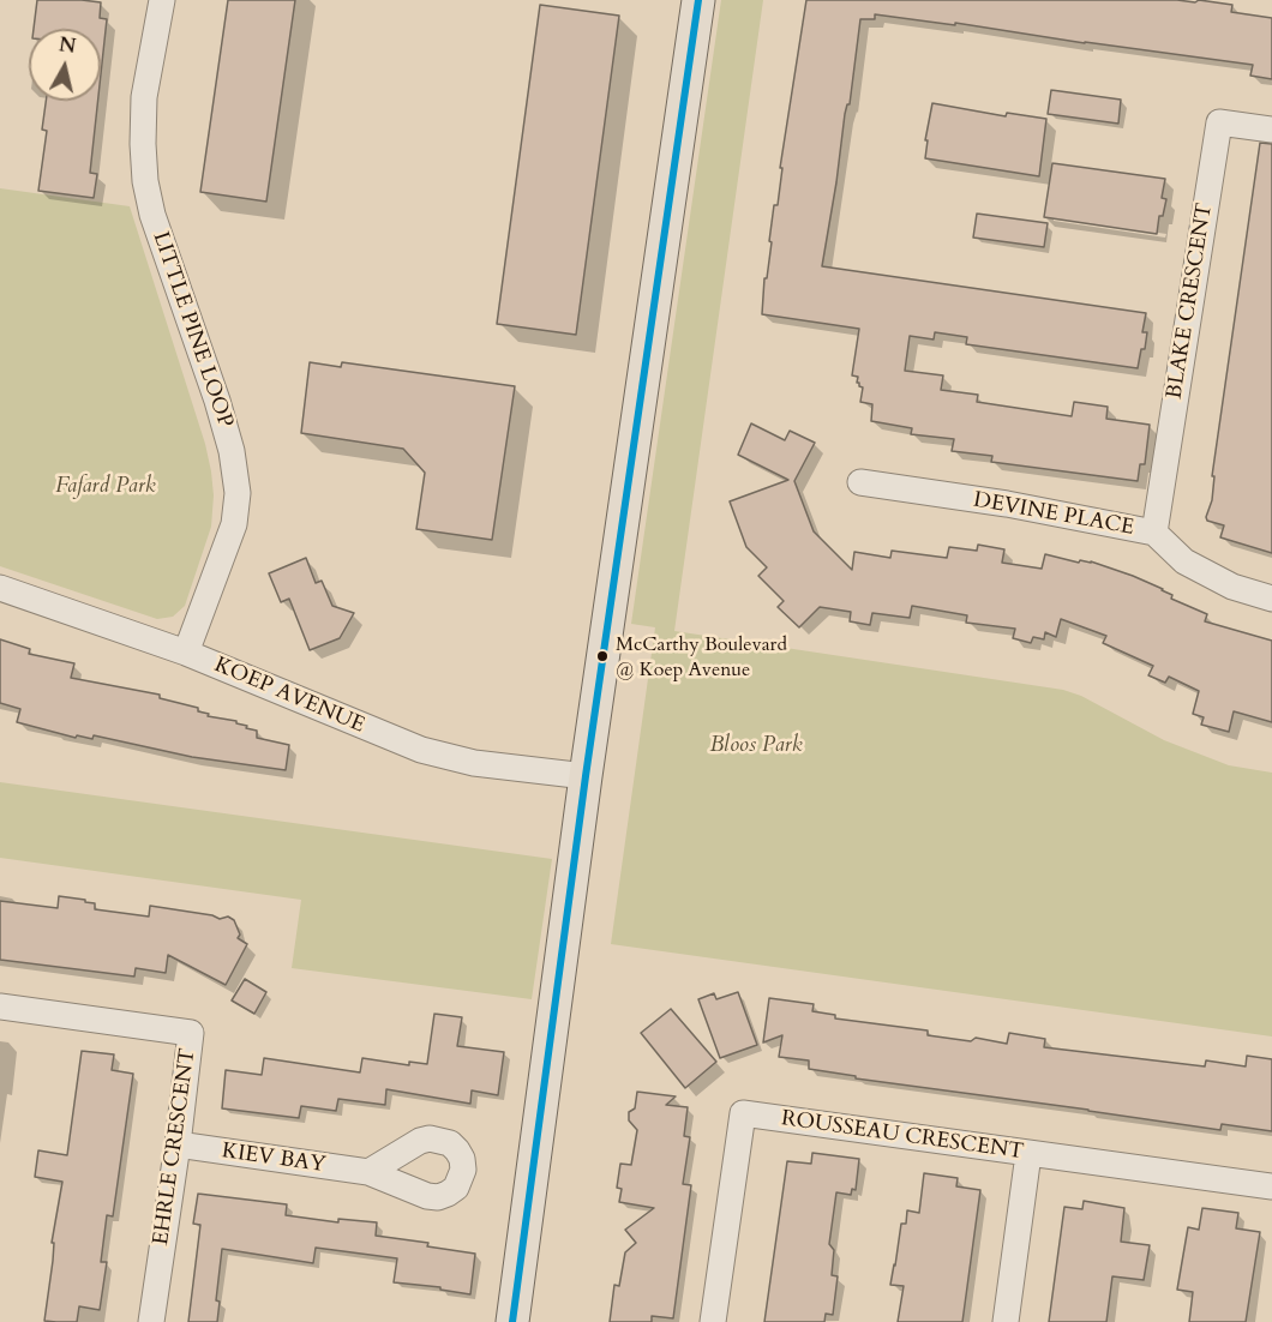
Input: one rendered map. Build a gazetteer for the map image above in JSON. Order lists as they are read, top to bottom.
{
  "streets": {
    "street": [
      "BLAKE CRESCENT",
      "LITTLE PINE LOOP",
      "DEVINE PLACE",
      "KOEP AVENUE",
      "ROUSSEAU CRESCENT",
      "EHRLE CRESCENT",
      "KIEV BAY"
    ]
  },
  "crossings": [
    ["BLAKE CRESCENT", "DEVINE PLACE"],
    ["LITTLE PINE LOOP", "KOEP AVENUE"],
    ["EHRLE CRESCENT", "KIEV BAY"]
  ],
  "parks": ["Fafard Park", "Bloos Park"],
  "places": ["McCarthy Boulevard @ Koep Avenue"],
  "north": "top"
}
